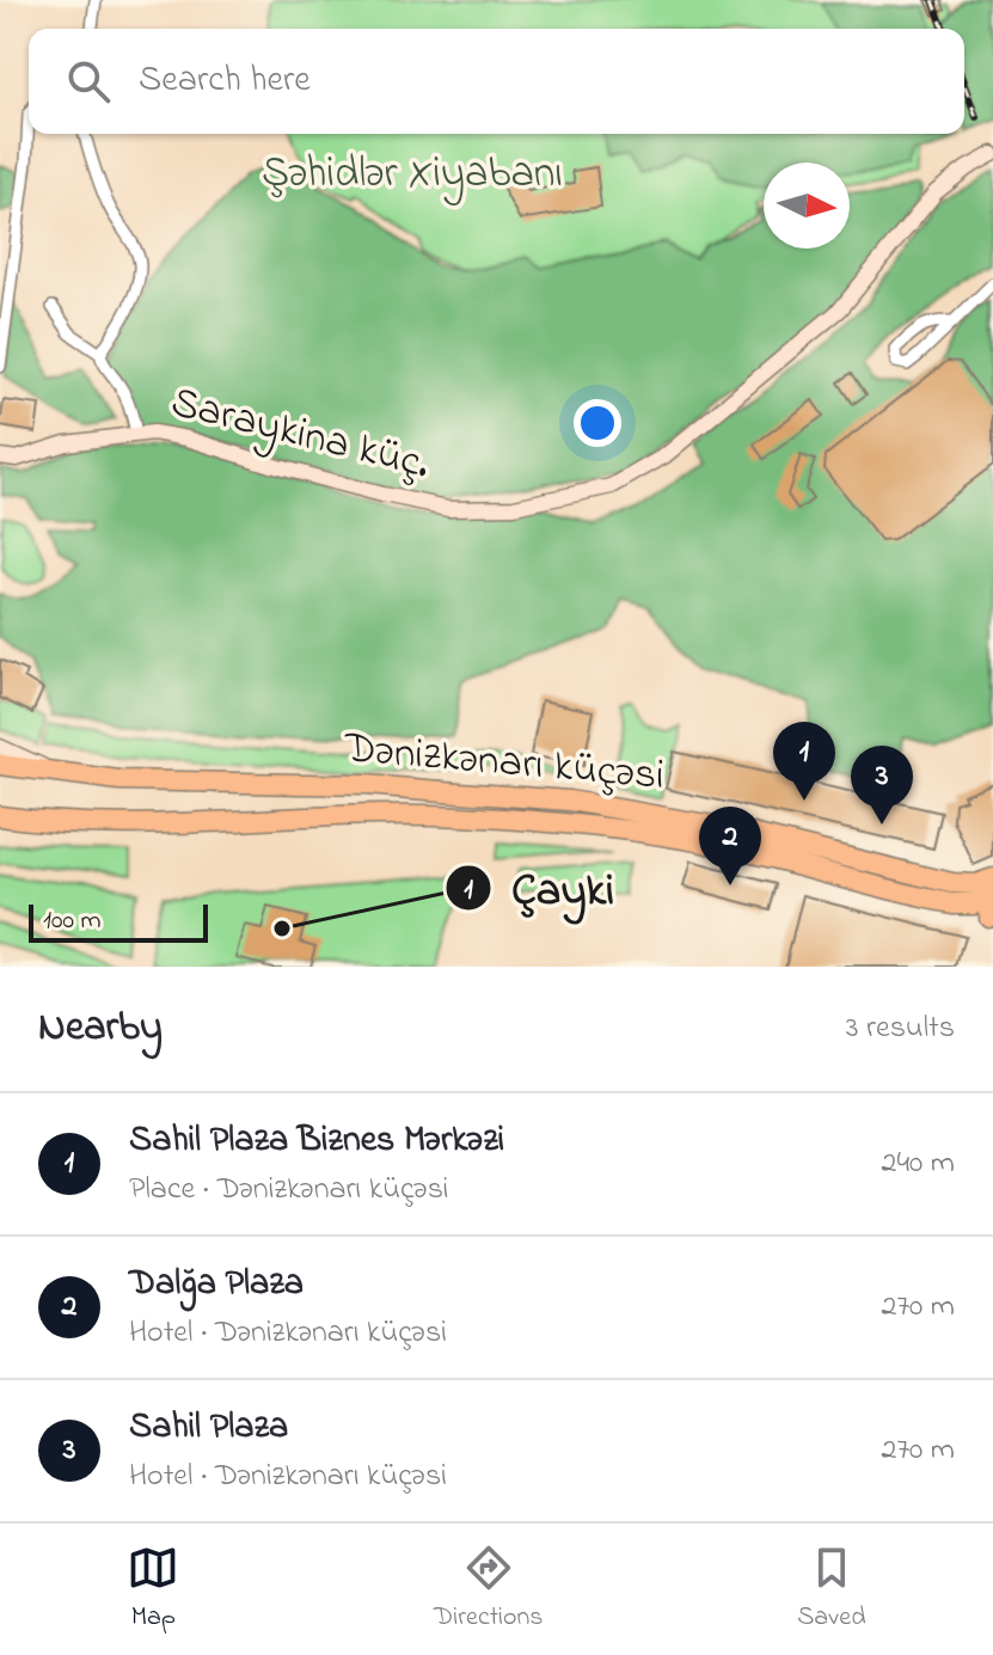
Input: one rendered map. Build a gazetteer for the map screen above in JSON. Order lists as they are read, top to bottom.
{
  "streets": {
    "highway": ["Dənizkənarı küçəsi"],
    "street": ["Saraykina küç."]
  },
  "parks": ["Şəhidlər Xiyabanı"],
  "places": ["Çayki"],
  "scale_bar": "100 m",
  "north": "right",
  "page": {
    "search": "Search here",
    "pins": ["1", "3", "2"],
    "scale": "100 m",
    "heading": ["Nearby", "3 results"],
    "list": [
      {
        "mark": "1",
        "name": "Sahil Plaza Biznes Mərkəzi",
        "note": "Place · Dənizkənarı küçəsi",
        "value": "240 m"
      },
      {
        "mark": "2",
        "name": "Dalğa Plaza",
        "note": "Hotel · Dənizkənarı küçəsi",
        "value": "270 m"
      },
      {
        "mark": "3",
        "name": "Sahil Plaza",
        "note": "Hotel · Dənizkənarı küçəsi",
        "value": "270 m"
      }
    ],
    "nav": ["Map", "Directions", "Saved"]
  }
}
